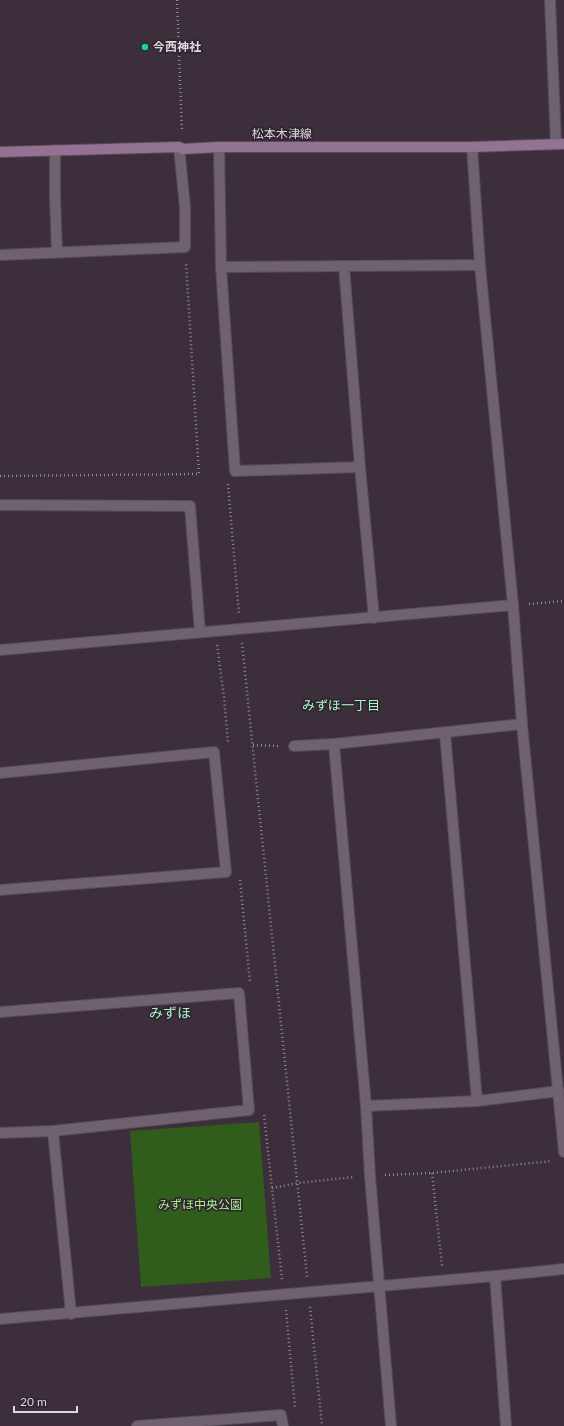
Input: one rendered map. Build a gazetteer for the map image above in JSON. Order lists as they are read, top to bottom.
{
  "streets": {
    "main road": ["松本木津線"]
  },
  "districts": ["みずほ一丁目", "みずほ"],
  "parks": ["みずほ中央公園"],
  "places": ["今西神社"],
  "scale_bar": "20 m"
}
